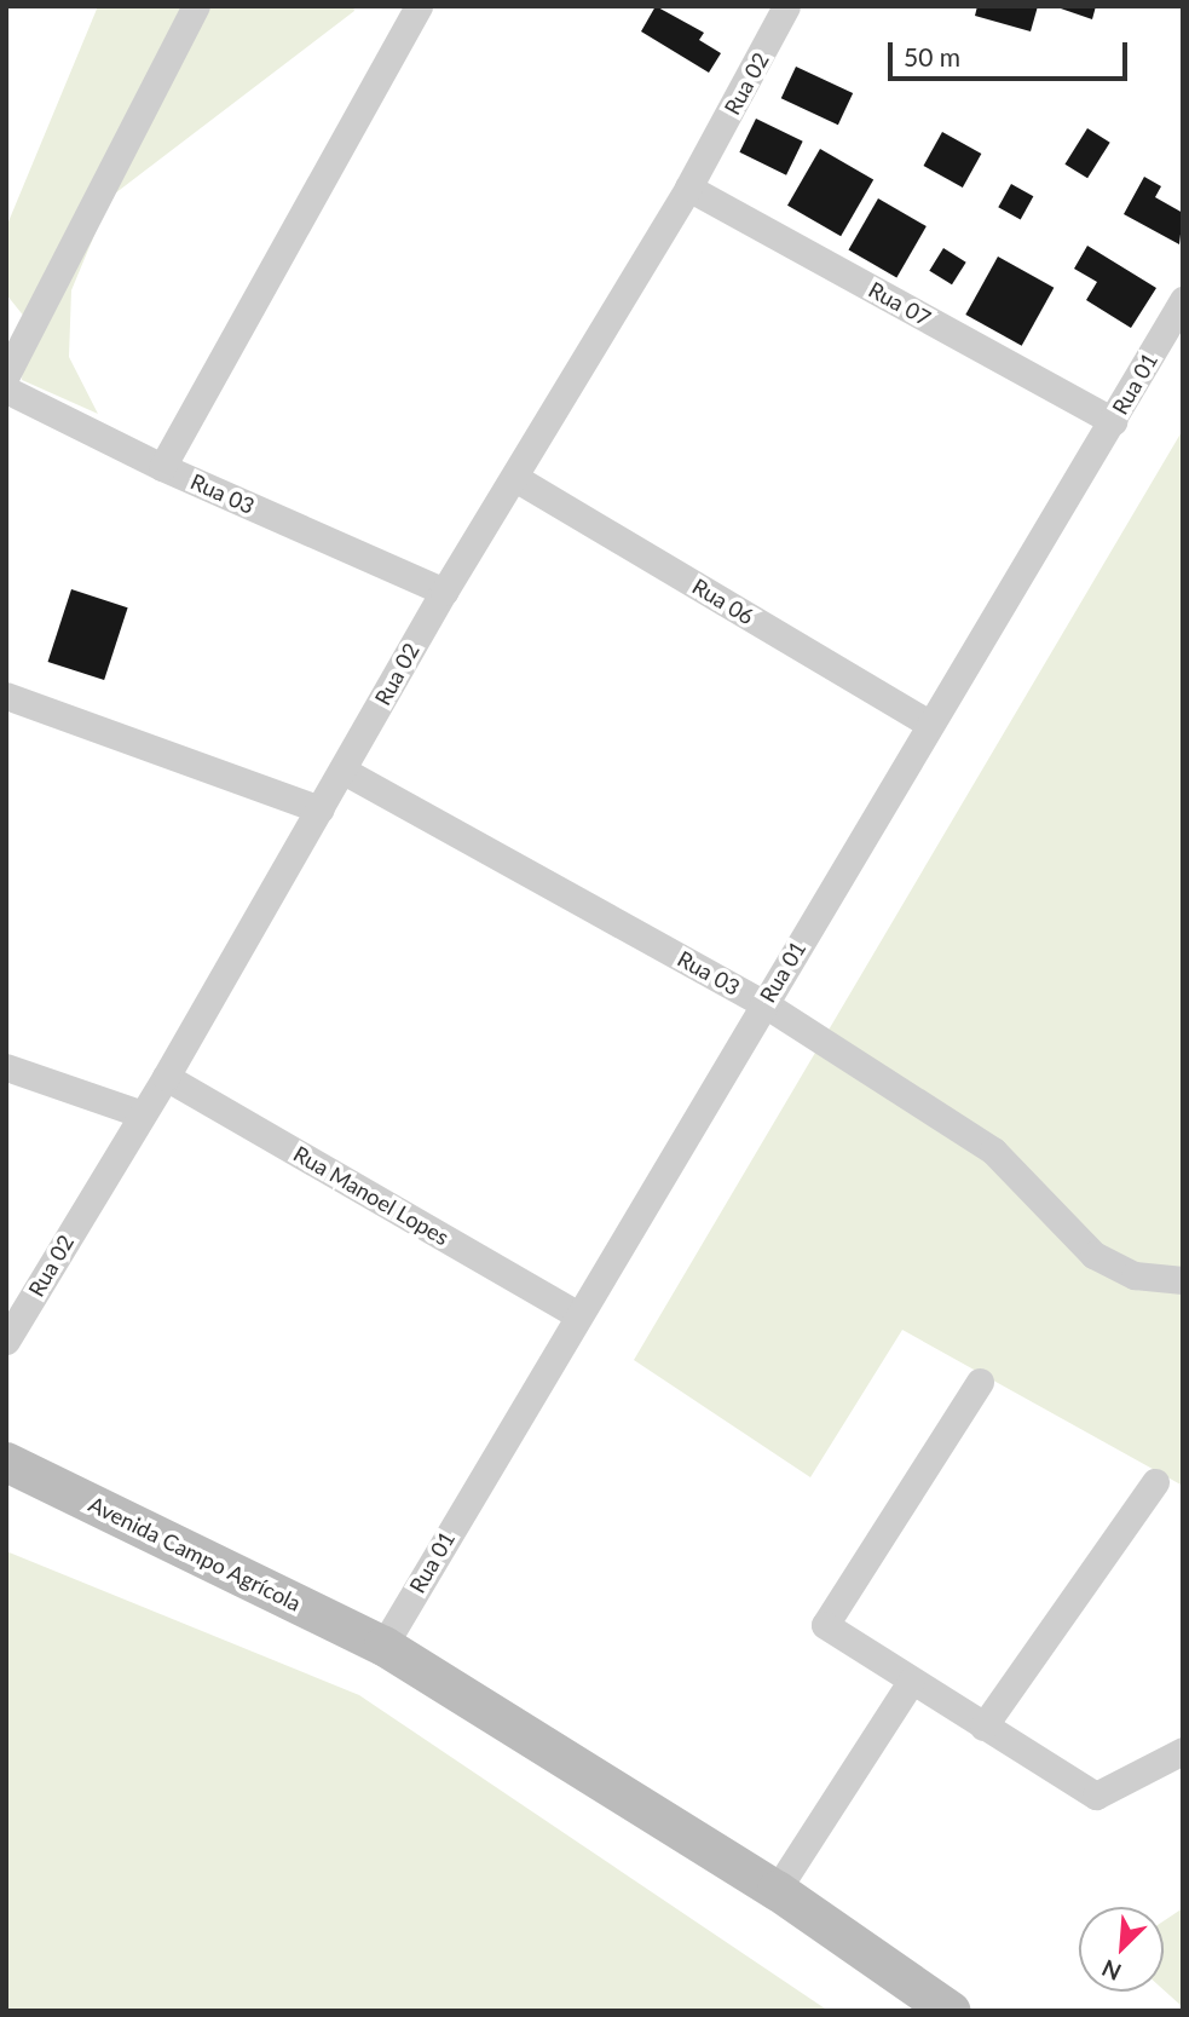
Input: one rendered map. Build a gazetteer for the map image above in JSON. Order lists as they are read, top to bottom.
{
  "streets": {
    "street": [
      "Rua 02",
      "Rua 07",
      "Rua 01",
      "Rua 03",
      "Rua 06",
      "Rua Manoel Lopes",
      "Avenida Campo Agrícola"
    ]
  },
  "crossings": [
    ["Rua 02", "Rua 07"],
    ["Rua 02", "Rua 03"],
    ["Rua 02", "Rua 06"],
    ["Rua 02", "Rua Manoel Lopes"],
    ["Rua 07", "Rua 01"],
    ["Rua 01", "Rua 03"],
    ["Rua 01", "Rua 06"],
    ["Rua 01", "Rua Manoel Lopes"],
    ["Rua 01", "Avenida Campo Agrícola"]
  ],
  "scale_bar": "50 m",
  "north": "bottom left"
}
